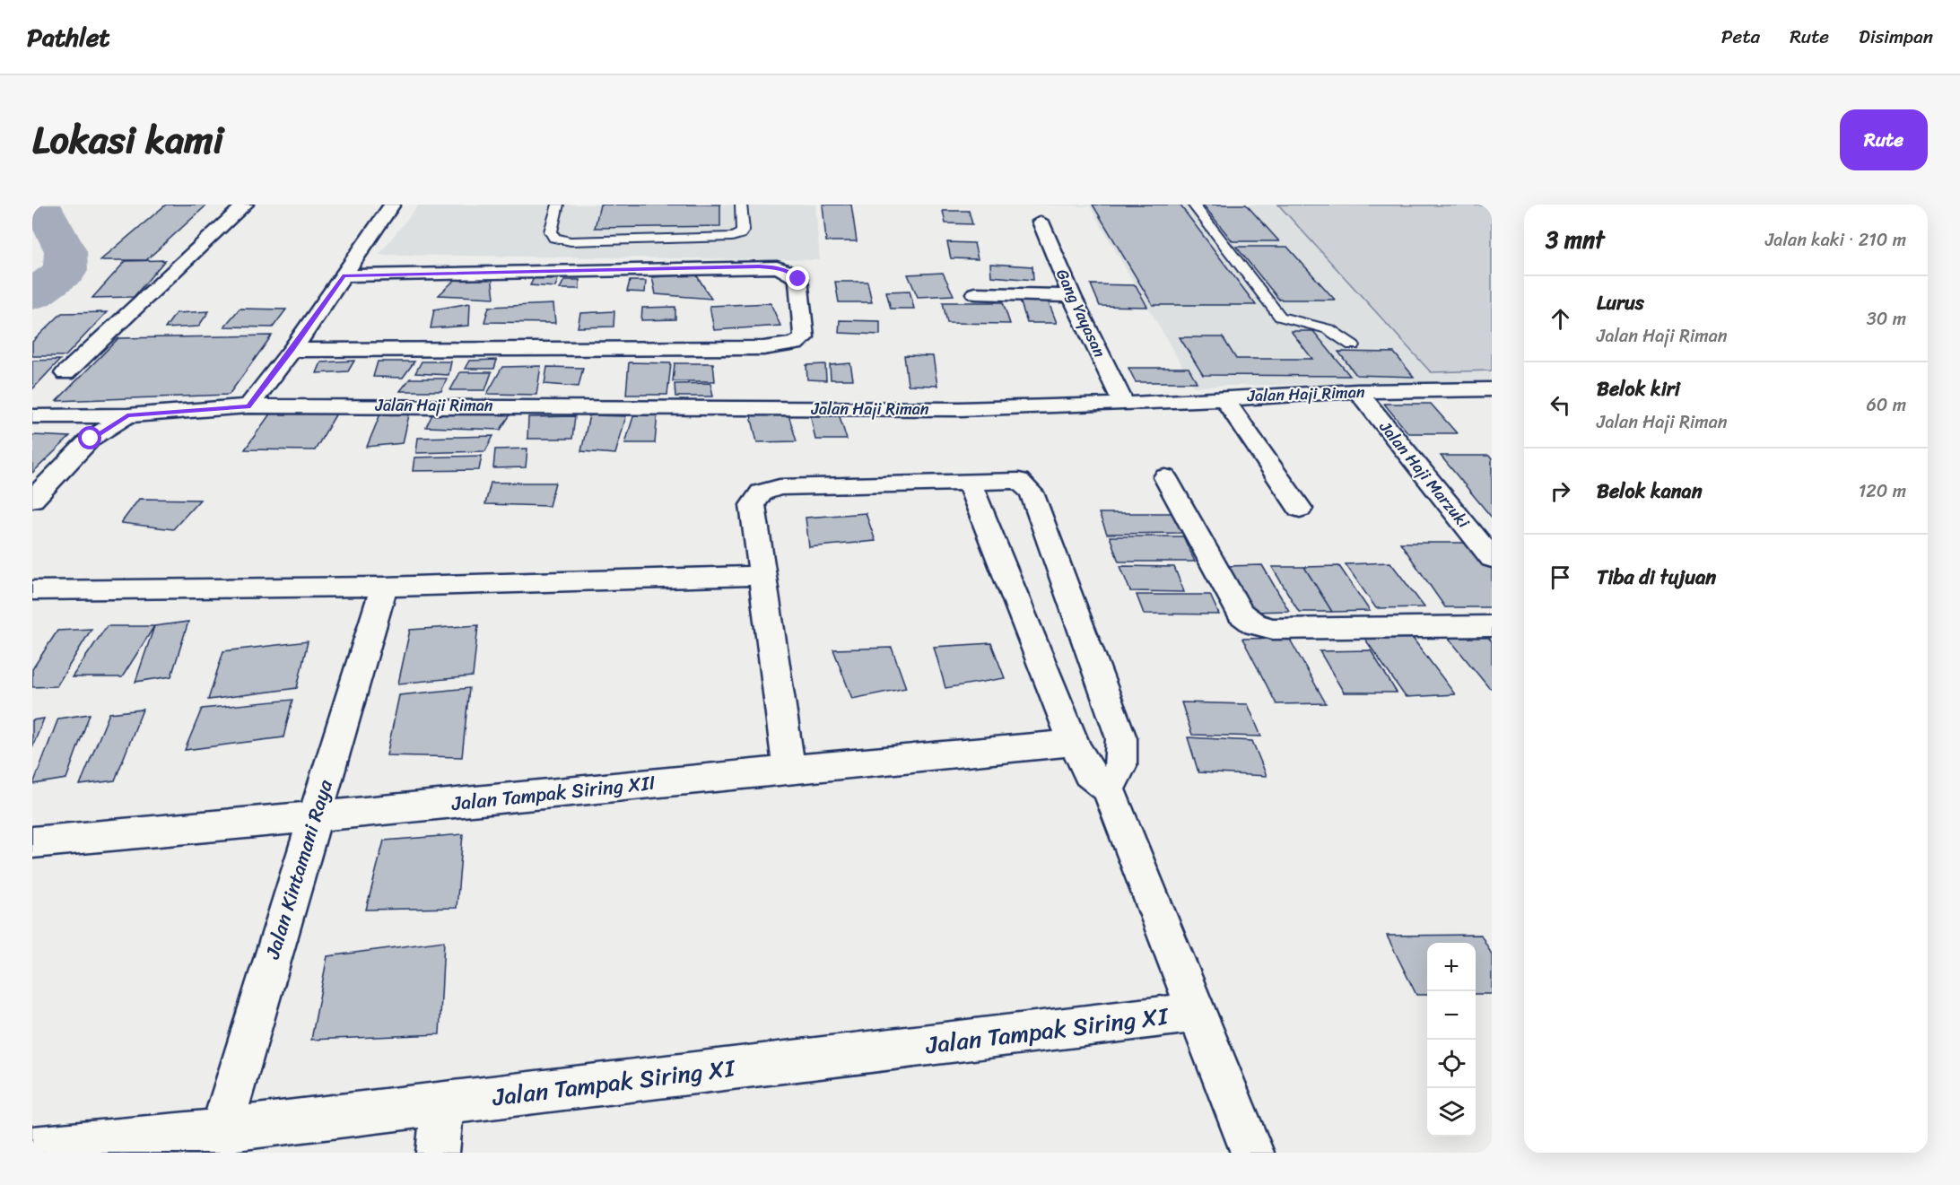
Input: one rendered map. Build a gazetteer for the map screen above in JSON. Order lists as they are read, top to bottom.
{
  "streets": {
    "street": [
      "Gang Yayasan",
      "Jalan Haji Riman",
      "Jalan Haji Marzuki",
      "Jalan Tampak Siring XII",
      "Jalan Kintamani Raya",
      "Jalan Tampak Siring XI"
    ]
  },
  "crossings": [
    ["Gang Yayasan", "Jalan Haji Riman"],
    ["Jalan Haji Riman", "Jalan Haji Marzuki"],
    ["Jalan Tampak Siring XII", "Jalan Kintamani Raya"],
    ["Jalan Kintamani Raya", "Jalan Tampak Siring XI"]
  ],
  "page": {
    "header": "Pathlet",
    "nav": ["Peta", "Rute", "Disimpan"],
    "title": "Lokasi kami",
    "buttons": "Rute",
    "heading": ["3 mnt", "Jalan kaki · 210 m"],
    "list": [
      ["Lurus", "Jalan Haji Riman", "30 m"],
      ["Belok kiri", "Jalan Haji Riman", "60 m"],
      ["Belok kanan", "120 m"],
      "Tiba di tujuan"
    ],
    "map_buttons": ["+", "−"]
  }
}
